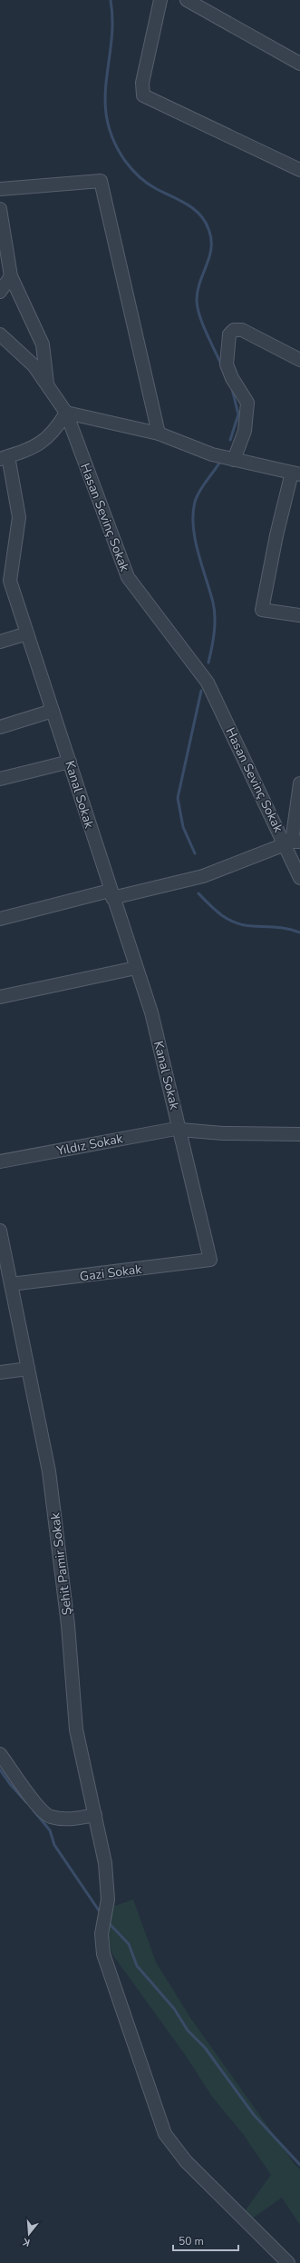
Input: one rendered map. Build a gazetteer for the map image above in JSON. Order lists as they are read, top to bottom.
{
  "streets": {
    "street": [
      "Hasan Sevinç Sokak",
      "Kanal Sokak",
      "Yıldız Sokak",
      "Gazi Sokak",
      "Şehit Pamir Sokak"
    ]
  },
  "crossings": [
    ["Kanal Sokak", "Yıldız Sokak"],
    ["Kanal Sokak", "Gazi Sokak"],
    ["Gazi Sokak", "Şehit Pamir Sokak"]
  ],
  "scale_bar": "50 m",
  "north": "bottom"
}
